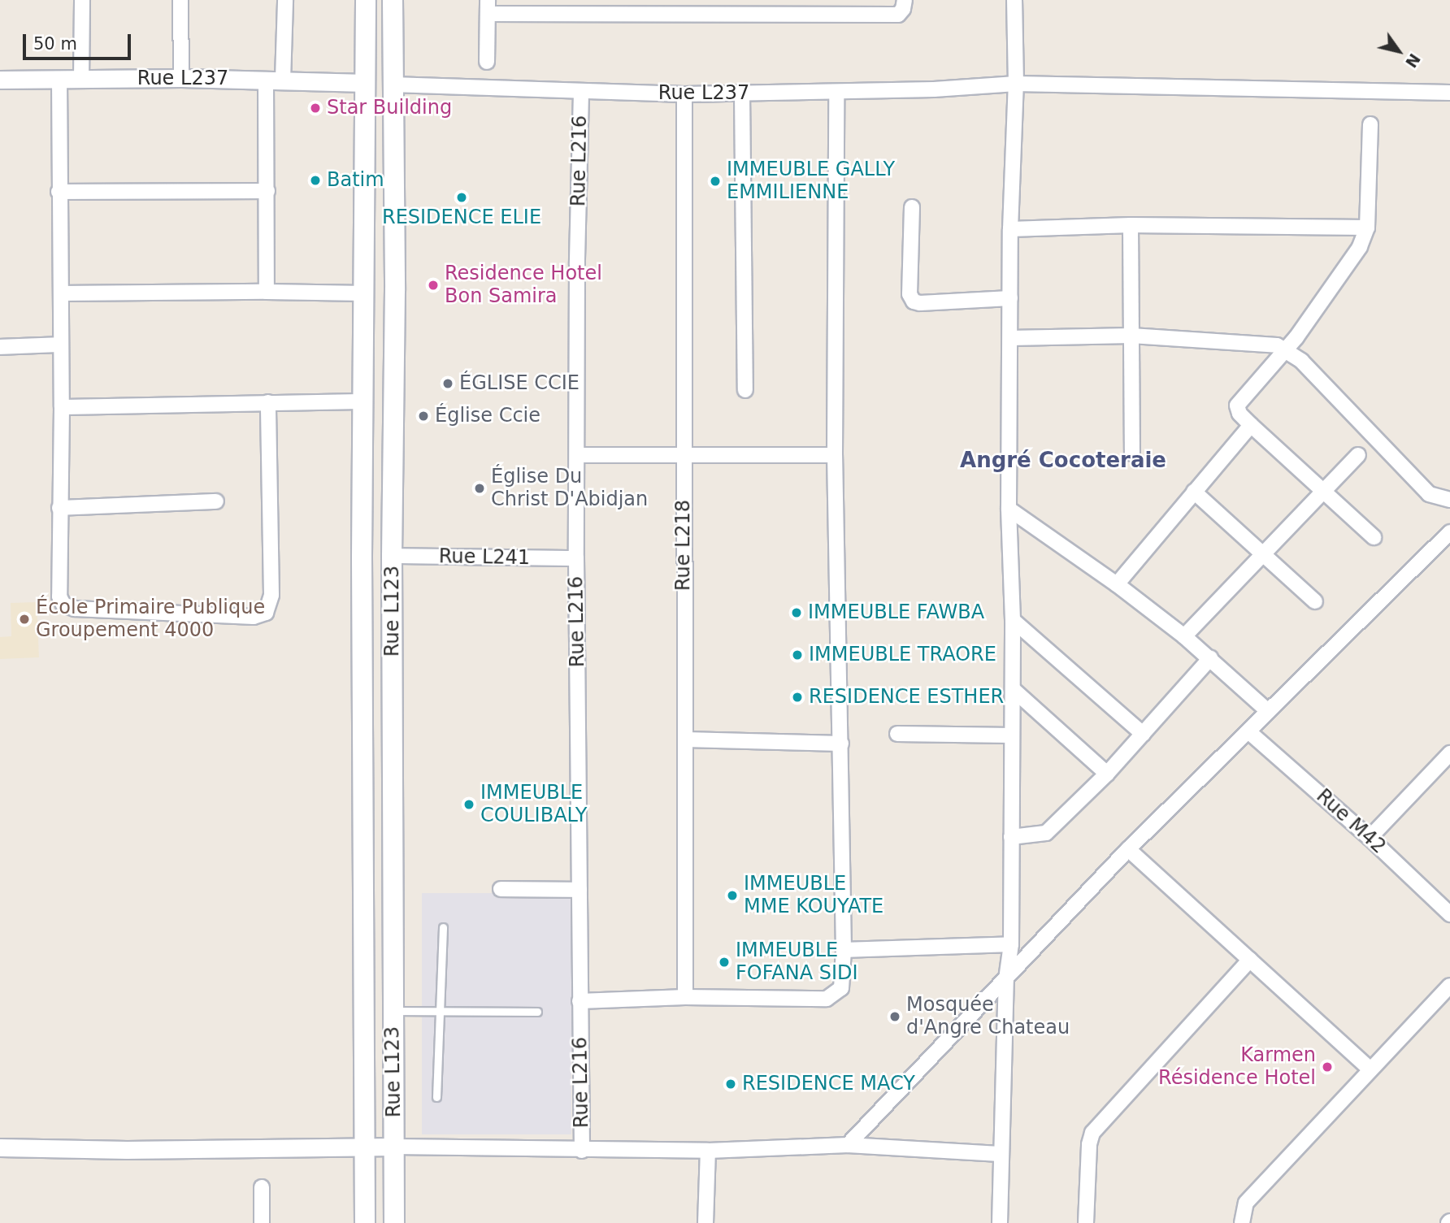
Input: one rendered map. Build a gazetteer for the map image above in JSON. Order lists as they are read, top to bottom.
{
  "streets": {
    "main road": ["Rue L123"],
    "street": [
      "Rue L237",
      "Rue L216",
      "Rue L218",
      "Rue L241",
      "Rue M42"
    ]
  },
  "crossings": [
    ["Rue L237", "Rue L216"],
    ["Rue L237", "Rue L218"],
    ["Rue L237", "Rue L123"],
    ["Rue L216", "Rue L241"],
    ["Rue L241", "Rue L123"]
  ],
  "districts": ["Angré Cocoteraie"],
  "places": [
    "Star Building",
    "Batim",
    "IMMEUBLE GALLY EMMILIENNE",
    "RESIDENCE ELIE",
    "Residence Hotel Bon Samira",
    "ÉGLISE CCIE",
    "Église Ccie",
    "Église Du Christ D'Abidjan",
    "IMMEUBLE FAWBA",
    "École Primaire Publique Groupement 4000",
    "IMMEUBLE TRAORE",
    "RESIDENCE ESTHER",
    "IMMEUBLE COULIBALY",
    "IMMEUBLE MME KOUYATE",
    "IMMEUBLE FOFANA SIDI",
    "Mosquée d'Angre Chateau",
    "Karmen Résidence Hotel",
    "RESIDENCE MACY"
  ],
  "scale_bar": "50 m",
  "north": "bottom right"
}
